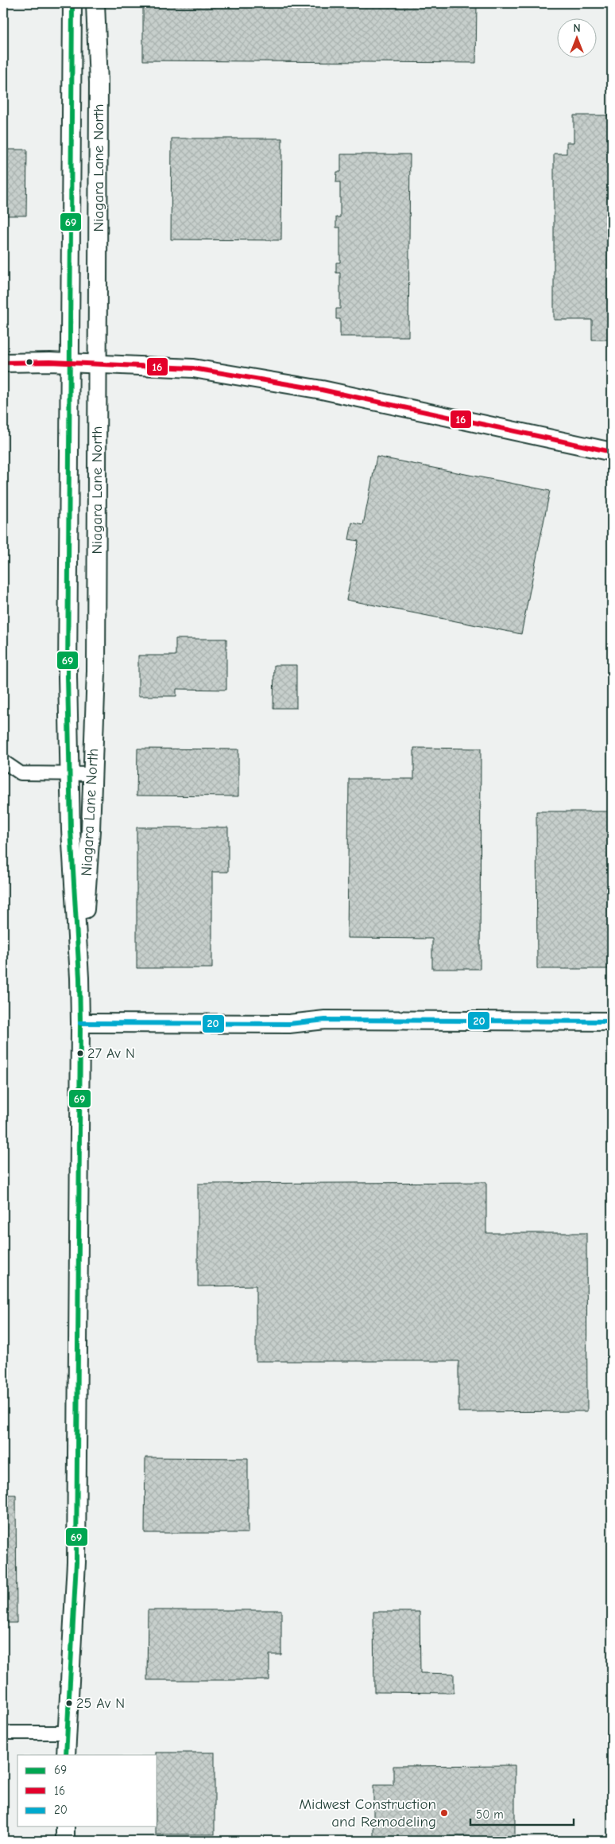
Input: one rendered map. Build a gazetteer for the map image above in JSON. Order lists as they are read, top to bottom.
{
  "streets": {
    "street": ["Niagara Lane North"]
  },
  "places": ["27 Av N", "25 Av N", "Midwest Construction and Remodeling"],
  "lines": ["transit line 69", "transit line 16", "transit line 20"],
  "legend": ["69", "16", "20"],
  "scale_bar": "50 m",
  "north": "top"
}
